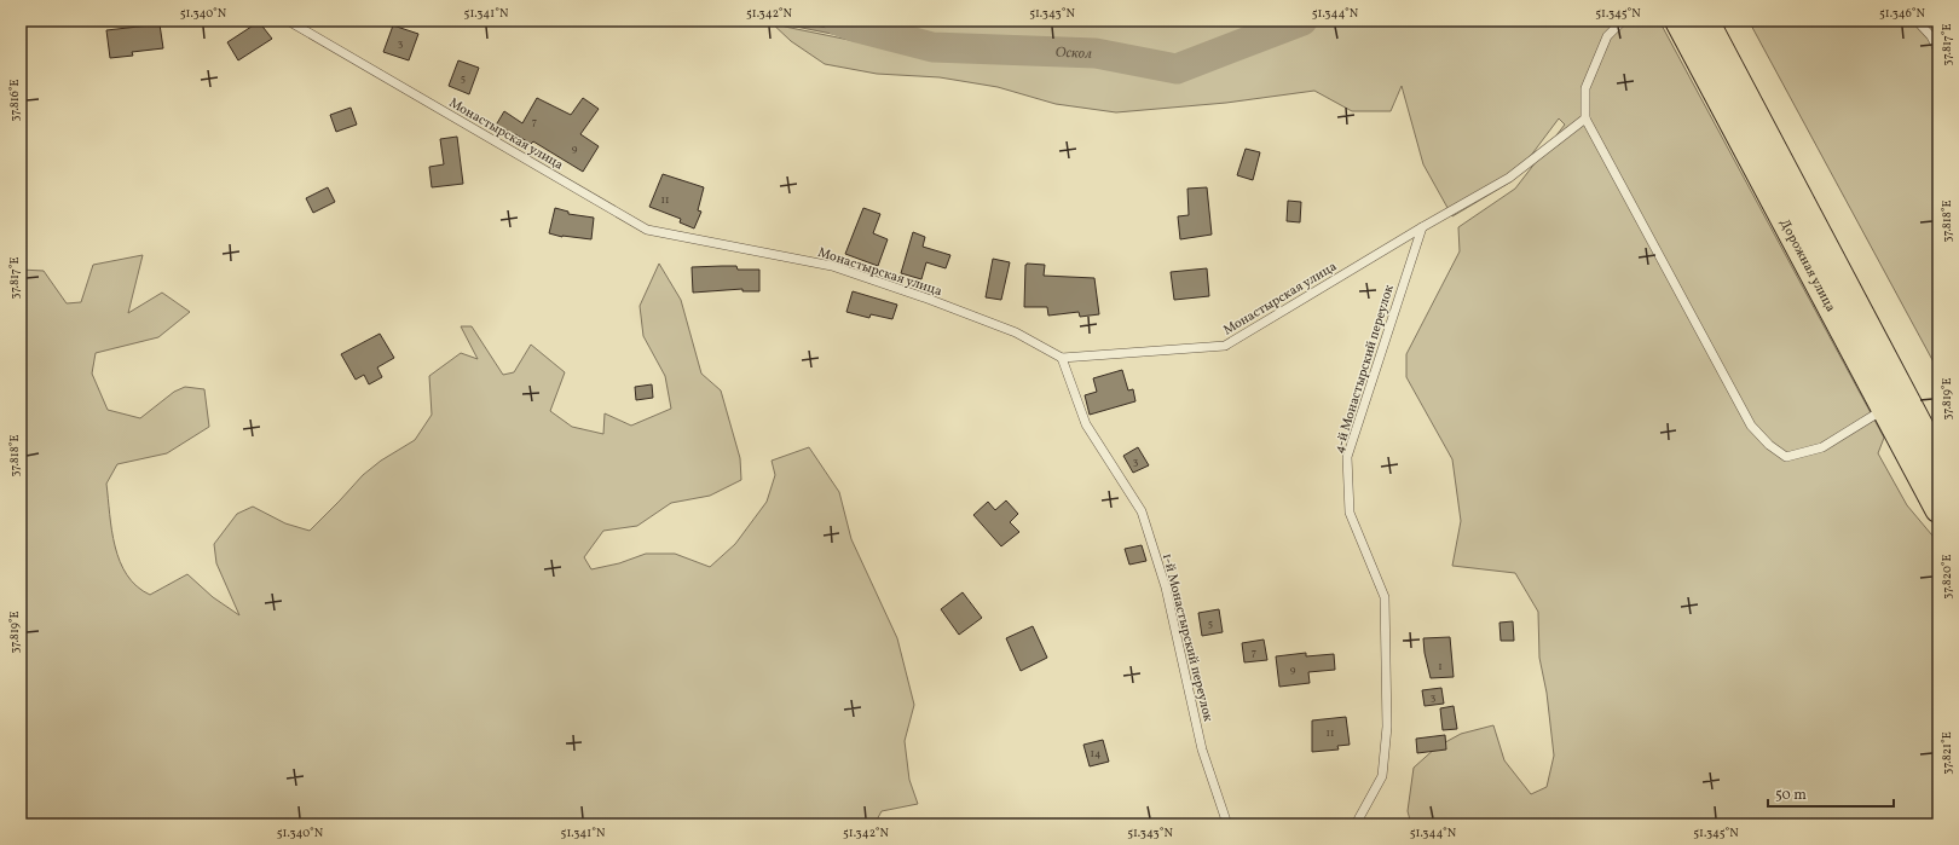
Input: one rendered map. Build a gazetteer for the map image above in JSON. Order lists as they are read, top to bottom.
{
  "streets": {
    "main road": ["Дорожная улица"],
    "lane": ["Монастырская улица", "4-й Монастырский переулок", "1-й Монастырский переулок"]
  },
  "crossings": [
    ["Монастырская улица", "4-й Монастырский переулок"],
    ["Монастырская улица", "1-й Монастырский переулок"]
  ],
  "water": ["Оскол"],
  "house_numbers": [
    "3",
    "5",
    "7",
    "9",
    "11",
    "3",
    "5",
    "7",
    "1",
    "9",
    "3",
    "11",
    "14"
  ],
  "scale_bar": "50 m",
  "coordinates": [
    "51.340°N",
    "51.341°N",
    "51.342°N",
    "51.343°N",
    "51.344°N",
    "51.345°N",
    "51.346°N",
    "37.817°E",
    "37.816°E",
    "37.818°E",
    "37.819°E",
    "37.820°E",
    "37.821°E"
  ]
}
